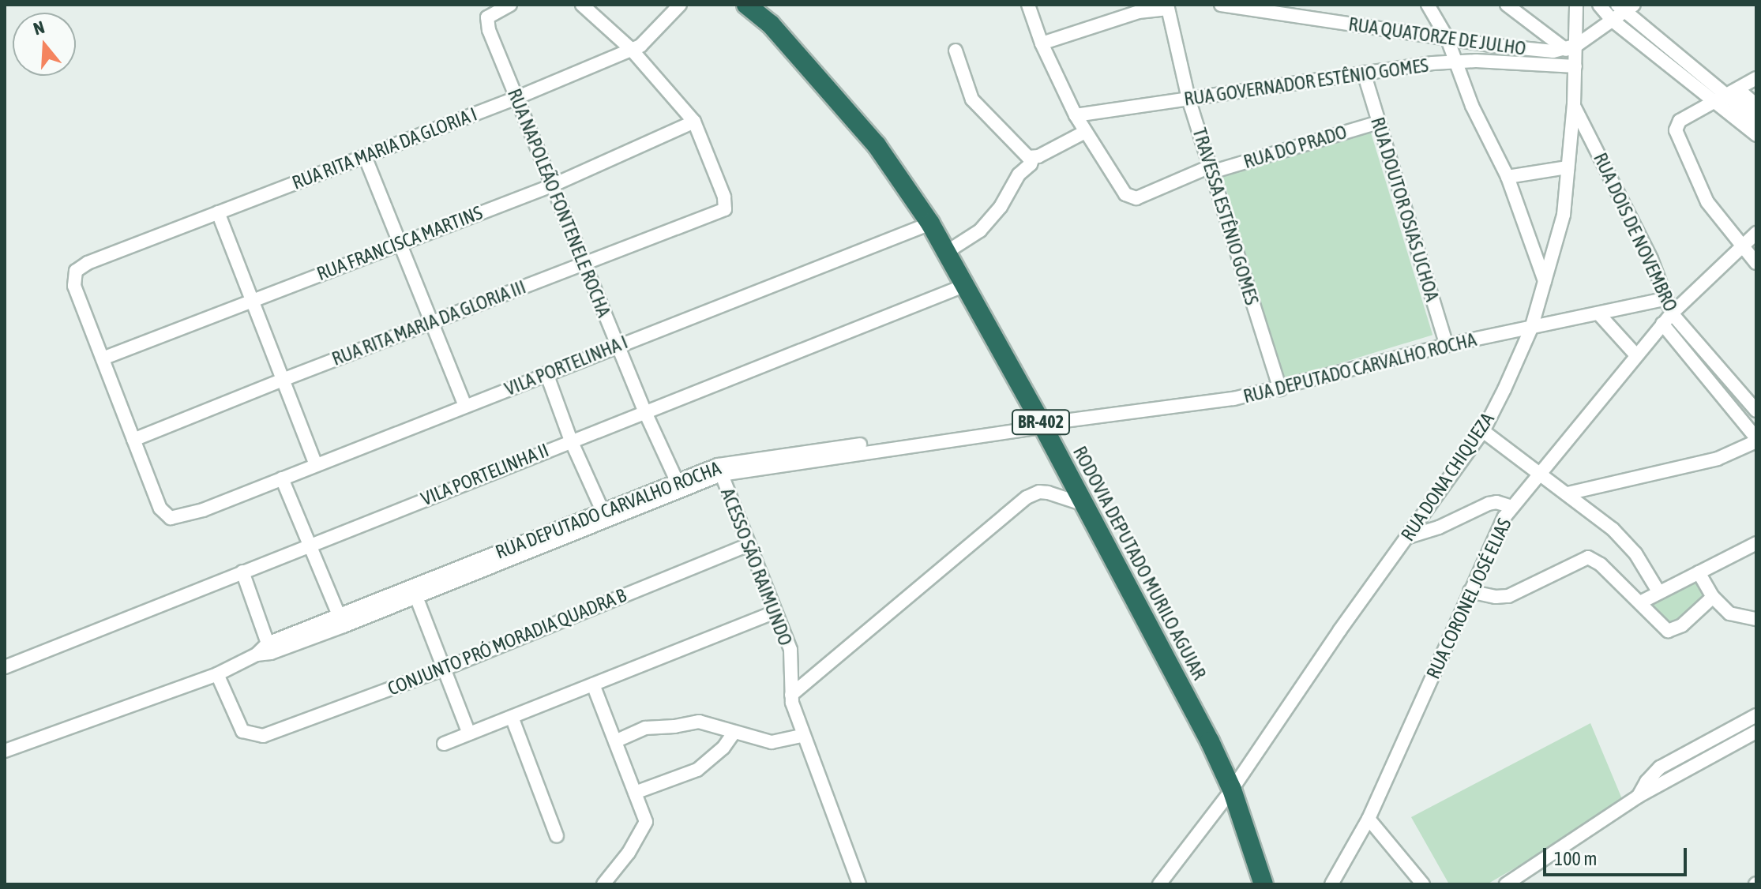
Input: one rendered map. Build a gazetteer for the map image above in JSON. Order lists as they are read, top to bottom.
{
  "streets": {
    "highway": ["BR-402", "RODOVIA DEPUTADO MURILO AGUIAR"],
    "street": [
      "RUA QUATORZE DE JULHO",
      "RUA GOVERNADOR ESTÊNIO GOMES",
      "RUA DO PRADO",
      "RUA RITA MARIA DA GLORIA I",
      "RUA NAPOLEÃO FONTENELE ROCHA",
      "RUA DOUTOR OSIAS UCHOA",
      "TRAVESSA ESTÊNIO GOMES",
      "RUA DOIS DE NOVEMBRO",
      "RUA FRANCISCA MARTINS",
      "RUA RITA MARIA DA GLORIA III",
      "VILA PORTELINHA I",
      "RUA DEPUTADO CARVALHO ROCHA",
      "VILA PORTELINHA II",
      "RUA DONA CHIQUEZA",
      "ACESSO SÃO RAIMUNDO",
      "RUA CORONEL JOSÉ ELIAS",
      "CONJUNTO PRÓ MORADIA QUADRA B"
    ]
  },
  "crossings": [
    ["RUA QUATORZE DE JULHO", "RUA DONA CHIQUEZA"],
    ["RUA GOVERNADOR ESTÊNIO GOMES", "RUA DOUTOR OSIAS UCHOA"],
    ["RUA GOVERNADOR ESTÊNIO GOMES", "TRAVESSA ESTÊNIO GOMES"],
    ["RUA GOVERNADOR ESTÊNIO GOMES", "RUA DONA CHIQUEZA"],
    ["RUA DO PRADO", "RUA DOUTOR OSIAS UCHOA"],
    ["RUA DO PRADO", "TRAVESSA ESTÊNIO GOMES"],
    ["RUA RITA MARIA DA GLORIA I", "RUA NAPOLEÃO FONTENELE ROCHA"],
    ["RUA RITA MARIA DA GLORIA I", "RUA FRANCISCA MARTINS"],
    ["RUA NAPOLEÃO FONTENELE ROCHA", "RUA FRANCISCA MARTINS"],
    ["RUA NAPOLEÃO FONTENELE ROCHA", "RUA RITA MARIA DA GLORIA III"],
    ["RUA NAPOLEÃO FONTENELE ROCHA", "VILA PORTELINHA I"],
    ["RUA NAPOLEÃO FONTENELE ROCHA", "RUA DEPUTADO CARVALHO ROCHA"],
    ["RUA NAPOLEÃO FONTENELE ROCHA", "VILA PORTELINHA II"],
    ["RUA DOUTOR OSIAS UCHOA", "RUA DEPUTADO CARVALHO ROCHA"],
    ["TRAVESSA ESTÊNIO GOMES", "RUA DEPUTADO CARVALHO ROCHA"],
    ["RUA DOIS DE NOVEMBRO", "RUA DEPUTADO CARVALHO ROCHA"],
    ["RUA DOIS DE NOVEMBRO", "RUA DONA CHIQUEZA"],
    ["RUA DOIS DE NOVEMBRO", "RUA CORONEL JOSÉ ELIAS"],
    ["RUA FRANCISCA MARTINS", "RUA RITA MARIA DA GLORIA III"],
    ["RUA RITA MARIA DA GLORIA III", "VILA PORTELINHA I"],
    ["VILA PORTELINHA I", "RODOVIA DEPUTADO MURILO AGUIAR"],
    ["RUA DEPUTADO CARVALHO ROCHA", "RUA DONA CHIQUEZA"],
    ["RUA DEPUTADO CARVALHO ROCHA", "RODOVIA DEPUTADO MURILO AGUIAR"],
    ["RUA DEPUTADO CARVALHO ROCHA", "ACESSO SÃO RAIMUNDO"],
    ["RUA DEPUTADO CARVALHO ROCHA", "CONJUNTO PRÓ MORADIA QUADRA B"],
    ["VILA PORTELINHA II", "RODOVIA DEPUTADO MURILO AGUIAR"],
    ["RUA DONA CHIQUEZA", "RODOVIA DEPUTADO MURILO AGUIAR"],
    ["ACESSO SÃO RAIMUNDO", "CONJUNTO PRÓ MORADIA QUADRA B"]
  ],
  "scale_bar": "100 m",
  "north": "top"
}
